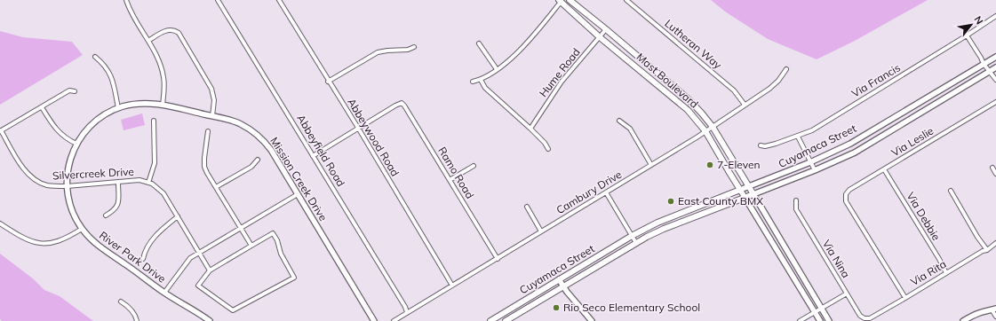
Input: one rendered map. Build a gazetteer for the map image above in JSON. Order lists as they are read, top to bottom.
{
  "streets": {
    "main road": [
      "Mast Boulevard",
      "Cuyamaca Street",
      "Mission Creek Drive",
      "River Park Drive"
    ],
    "street": [
      "Lutheran Way",
      "Hume Road",
      "Via Francis",
      "Abbeywood Road",
      "Via Leslie",
      "Abbeyfield Road",
      "Ramo Road",
      "Silvercreek Drive",
      "Cambury Drive",
      "Via Debbie",
      "Via Nina",
      "Via Rita"
    ]
  },
  "crossings": [
    ["Lutheran Way", "Cambury Drive"],
    ["Hume Road", "Mast Boulevard"],
    ["Mast Boulevard", "Cuyamaca Street"],
    ["Mast Boulevard", "Cambury Drive"],
    ["Abbeywood Road", "Ramo Road"],
    ["Abbeywood Road", "Cambury Drive"],
    ["Via Leslie", "Via Debbie"],
    ["Via Leslie", "Via Rita"],
    ["Abbeyfield Road", "Cambury Drive"],
    ["Ramo Road", "Cambury Drive"],
    ["Silvercreek Drive", "River Park Drive"],
    ["Mission Creek Drive", "River Park Drive"],
    ["Via Debbie", "Via Rita"],
    ["Via Nina", "Via Rita"]
  ],
  "places": ["7-Eleven", "East County BMX", "Rio Seco Elementary School"],
  "north": "top right"
}
